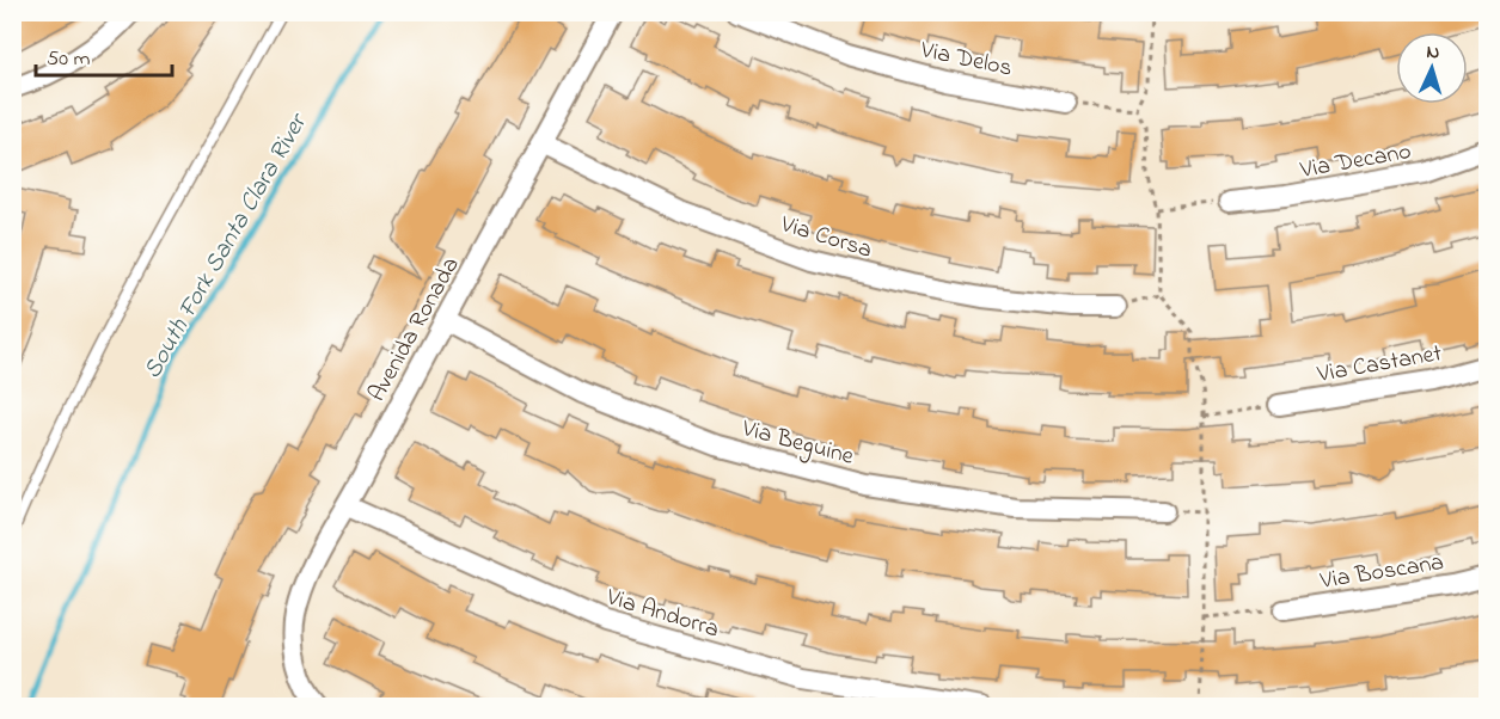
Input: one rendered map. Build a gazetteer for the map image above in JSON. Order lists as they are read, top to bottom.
{
  "streets": {
    "street": [
      "Via Delos",
      "Via Decano",
      "Via Corsa",
      "Avenida Ronada",
      "Via Castanet",
      "Via Beguine",
      "Via Boscana",
      "Via Andorra"
    ]
  },
  "crossings": [
    ["Via Corsa", "Avenida Ronada"],
    ["Avenida Ronada", "Via Beguine"],
    ["Avenida Ronada", "Via Andorra"]
  ],
  "water": ["South Fork Santa Clara River"],
  "scale_bar": "50 m",
  "north": "top"
}
